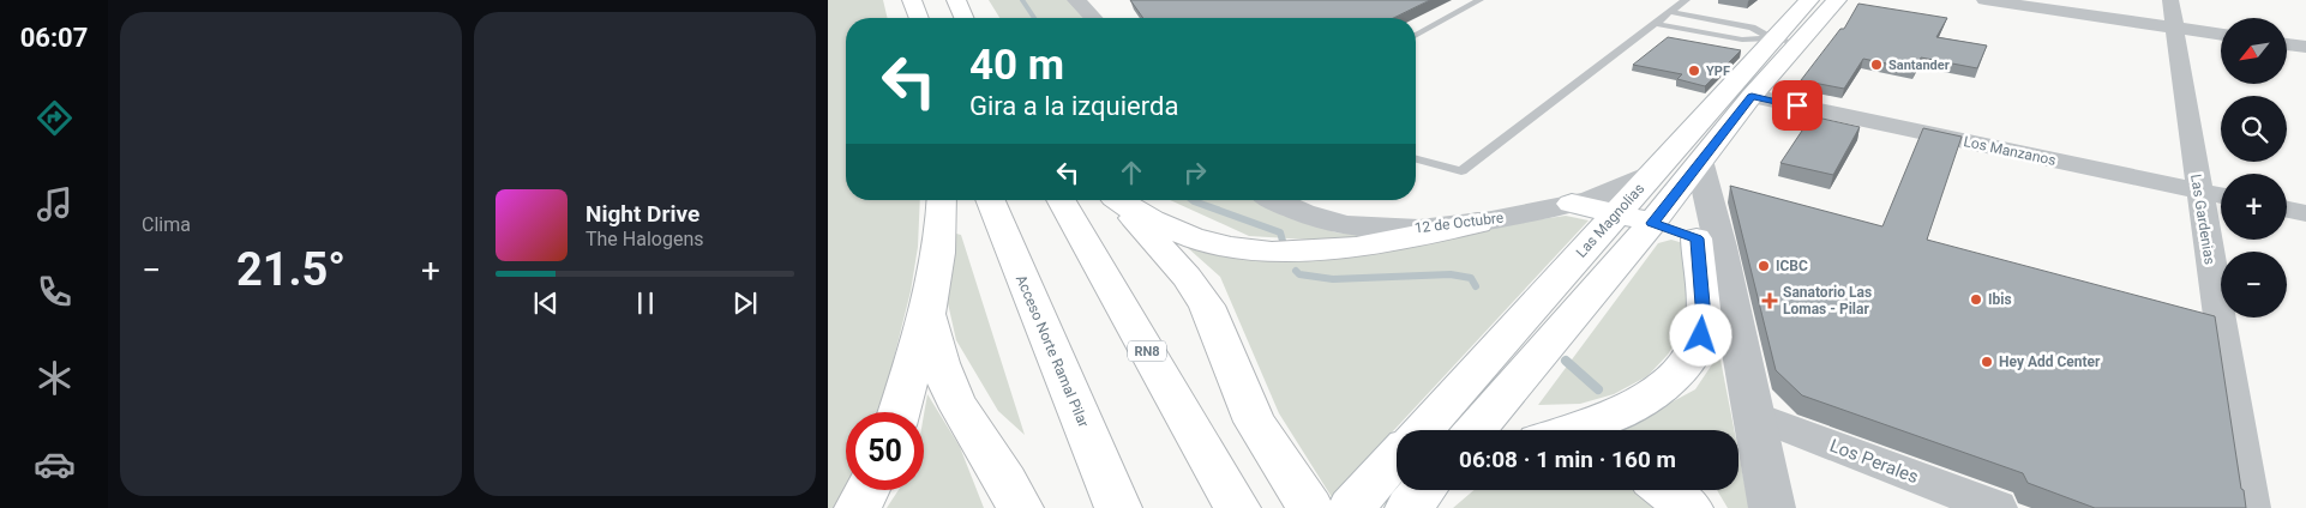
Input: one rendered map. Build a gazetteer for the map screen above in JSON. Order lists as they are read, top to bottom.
{
  "streets": {
    "main road": ["Las Magnolias", "Acceso Norte Ramal Pilar", "RN8"],
    "street": [
      "Los Manzanos",
      "Las Gardenias",
      "12 de Octubre",
      "Los Perales"
    ]
  },
  "crossings": [
    ["Los Manzanos", "Las Gardenias"],
    ["Las Magnolias", "12 de Octubre"]
  ],
  "places": {
    "other": [
      "Santander",
      "YPF",
      "ICBC",
      "Ibis",
      "Hey Add Center"
    ],
    "health": ["Sanatorio Las Lomas - Pilar"]
  },
  "north": "bottom left",
  "page": {
    "tabs": "06:07",
    "tile": "Clima",
    "map_buttons": ["+", "−"],
    "turn": ["40 m", "Gira a la izquierda"],
    "song": ["Night Drive", "The Halogens"],
    "heat": ["−", "21.5°", "+"],
    "limit": "50",
    "trip": "06:08 · 1 min · 160 m"
  }
}
